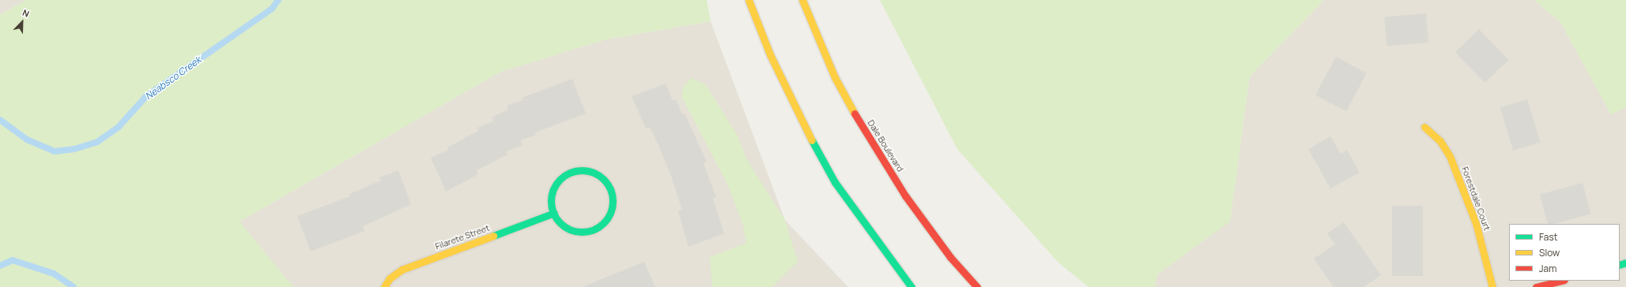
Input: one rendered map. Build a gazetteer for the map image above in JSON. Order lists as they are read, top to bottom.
{
  "streets": {
    "main road": ["Dale Boulevard", "Forestdale Court", "Filarete Street"]
  },
  "water": ["Neabsco Creek"],
  "legend": ["Fast", "Slow", "Jam"],
  "north": "top right"
}
